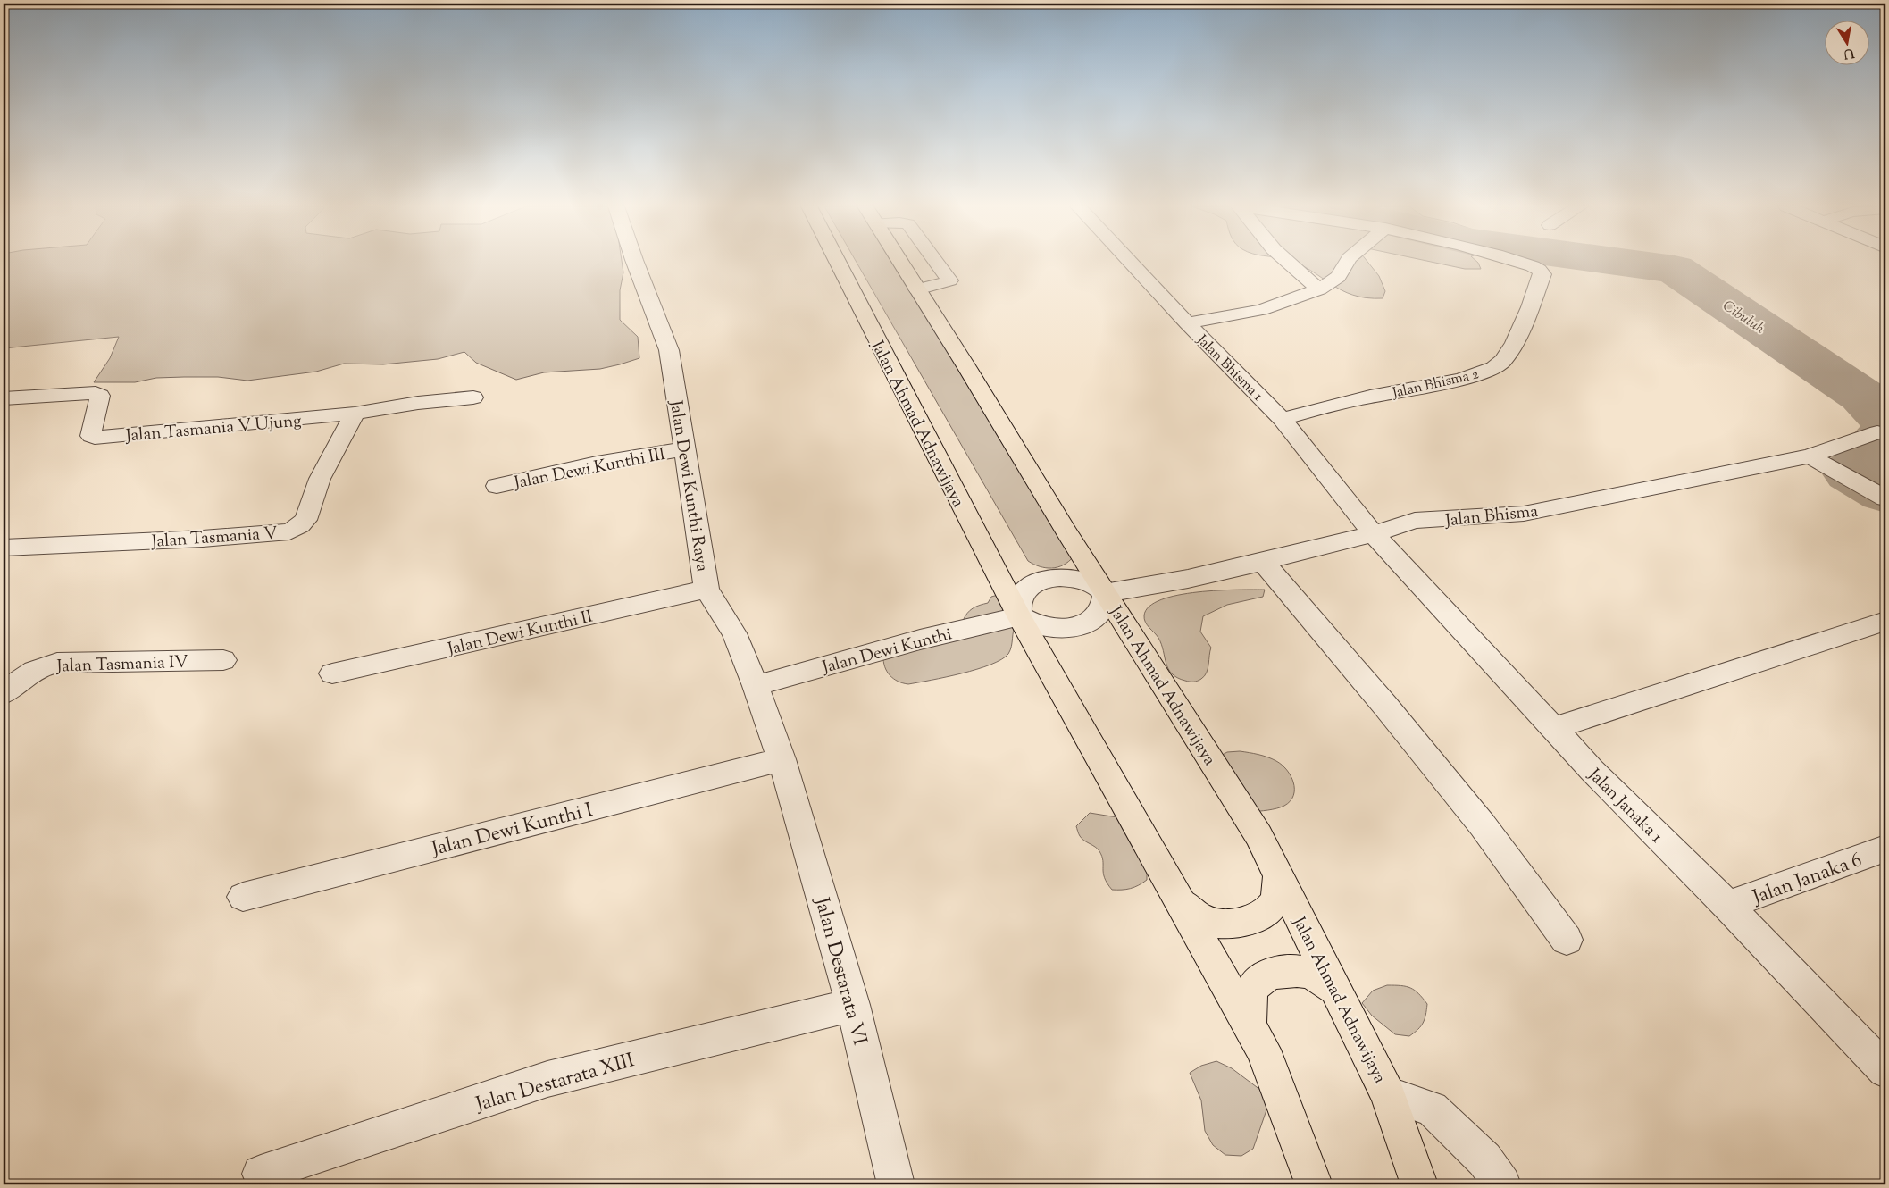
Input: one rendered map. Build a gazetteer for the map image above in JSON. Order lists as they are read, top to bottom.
{
  "streets": {
    "main road": ["Jalan Ahmad Adnawijaya"],
    "street": [
      "Jalan Bhisma 1",
      "Jalan Bhisma 2",
      "Jalan Tasmania V Ujung",
      "Jalan Dewi Kunthi III",
      "Jalan Dewi Kunthi Raya",
      "Jalan Bhisma",
      "Jalan Tasmania V",
      "Jalan Dewi Kunthi II",
      "Jalan Dewi Kunthi",
      "Jalan Tasmania IV",
      "Jalan Janaka 1",
      "Jalan Dewi Kunthi I",
      "Jalan Janaka 6",
      "Jalan Destarata VI",
      "Jalan Destarata XIII"
    ]
  },
  "crossings": [
    ["Jalan Bhisma 1", "Jalan Bhisma 2"],
    ["Jalan Bhisma 1", "Jalan Bhisma"],
    ["Jalan Bhisma 1", "Jalan Janaka 1"],
    ["Jalan Ahmad Adnawijaya", "Jalan Bhisma"],
    ["Jalan Ahmad Adnawijaya", "Jalan Dewi Kunthi"],
    ["Jalan Tasmania V Ujung", "Jalan Tasmania V"],
    ["Jalan Dewi Kunthi III", "Jalan Dewi Kunthi Raya"],
    ["Jalan Dewi Kunthi Raya", "Jalan Dewi Kunthi II"],
    ["Jalan Dewi Kunthi Raya", "Jalan Dewi Kunthi"],
    ["Jalan Dewi Kunthi Raya", "Jalan Dewi Kunthi I"],
    ["Jalan Dewi Kunthi Raya", "Jalan Destarata VI"],
    ["Jalan Bhisma", "Jalan Dewi Kunthi"],
    ["Jalan Bhisma", "Jalan Janaka 1"],
    ["Jalan Janaka 1", "Jalan Janaka 6"],
    ["Jalan Dewi Kunthi I", "Jalan Destarata VI"],
    ["Jalan Destarata VI", "Jalan Destarata XIII"]
  ],
  "water": ["Cibuluh"],
  "north": "bottom"
}
